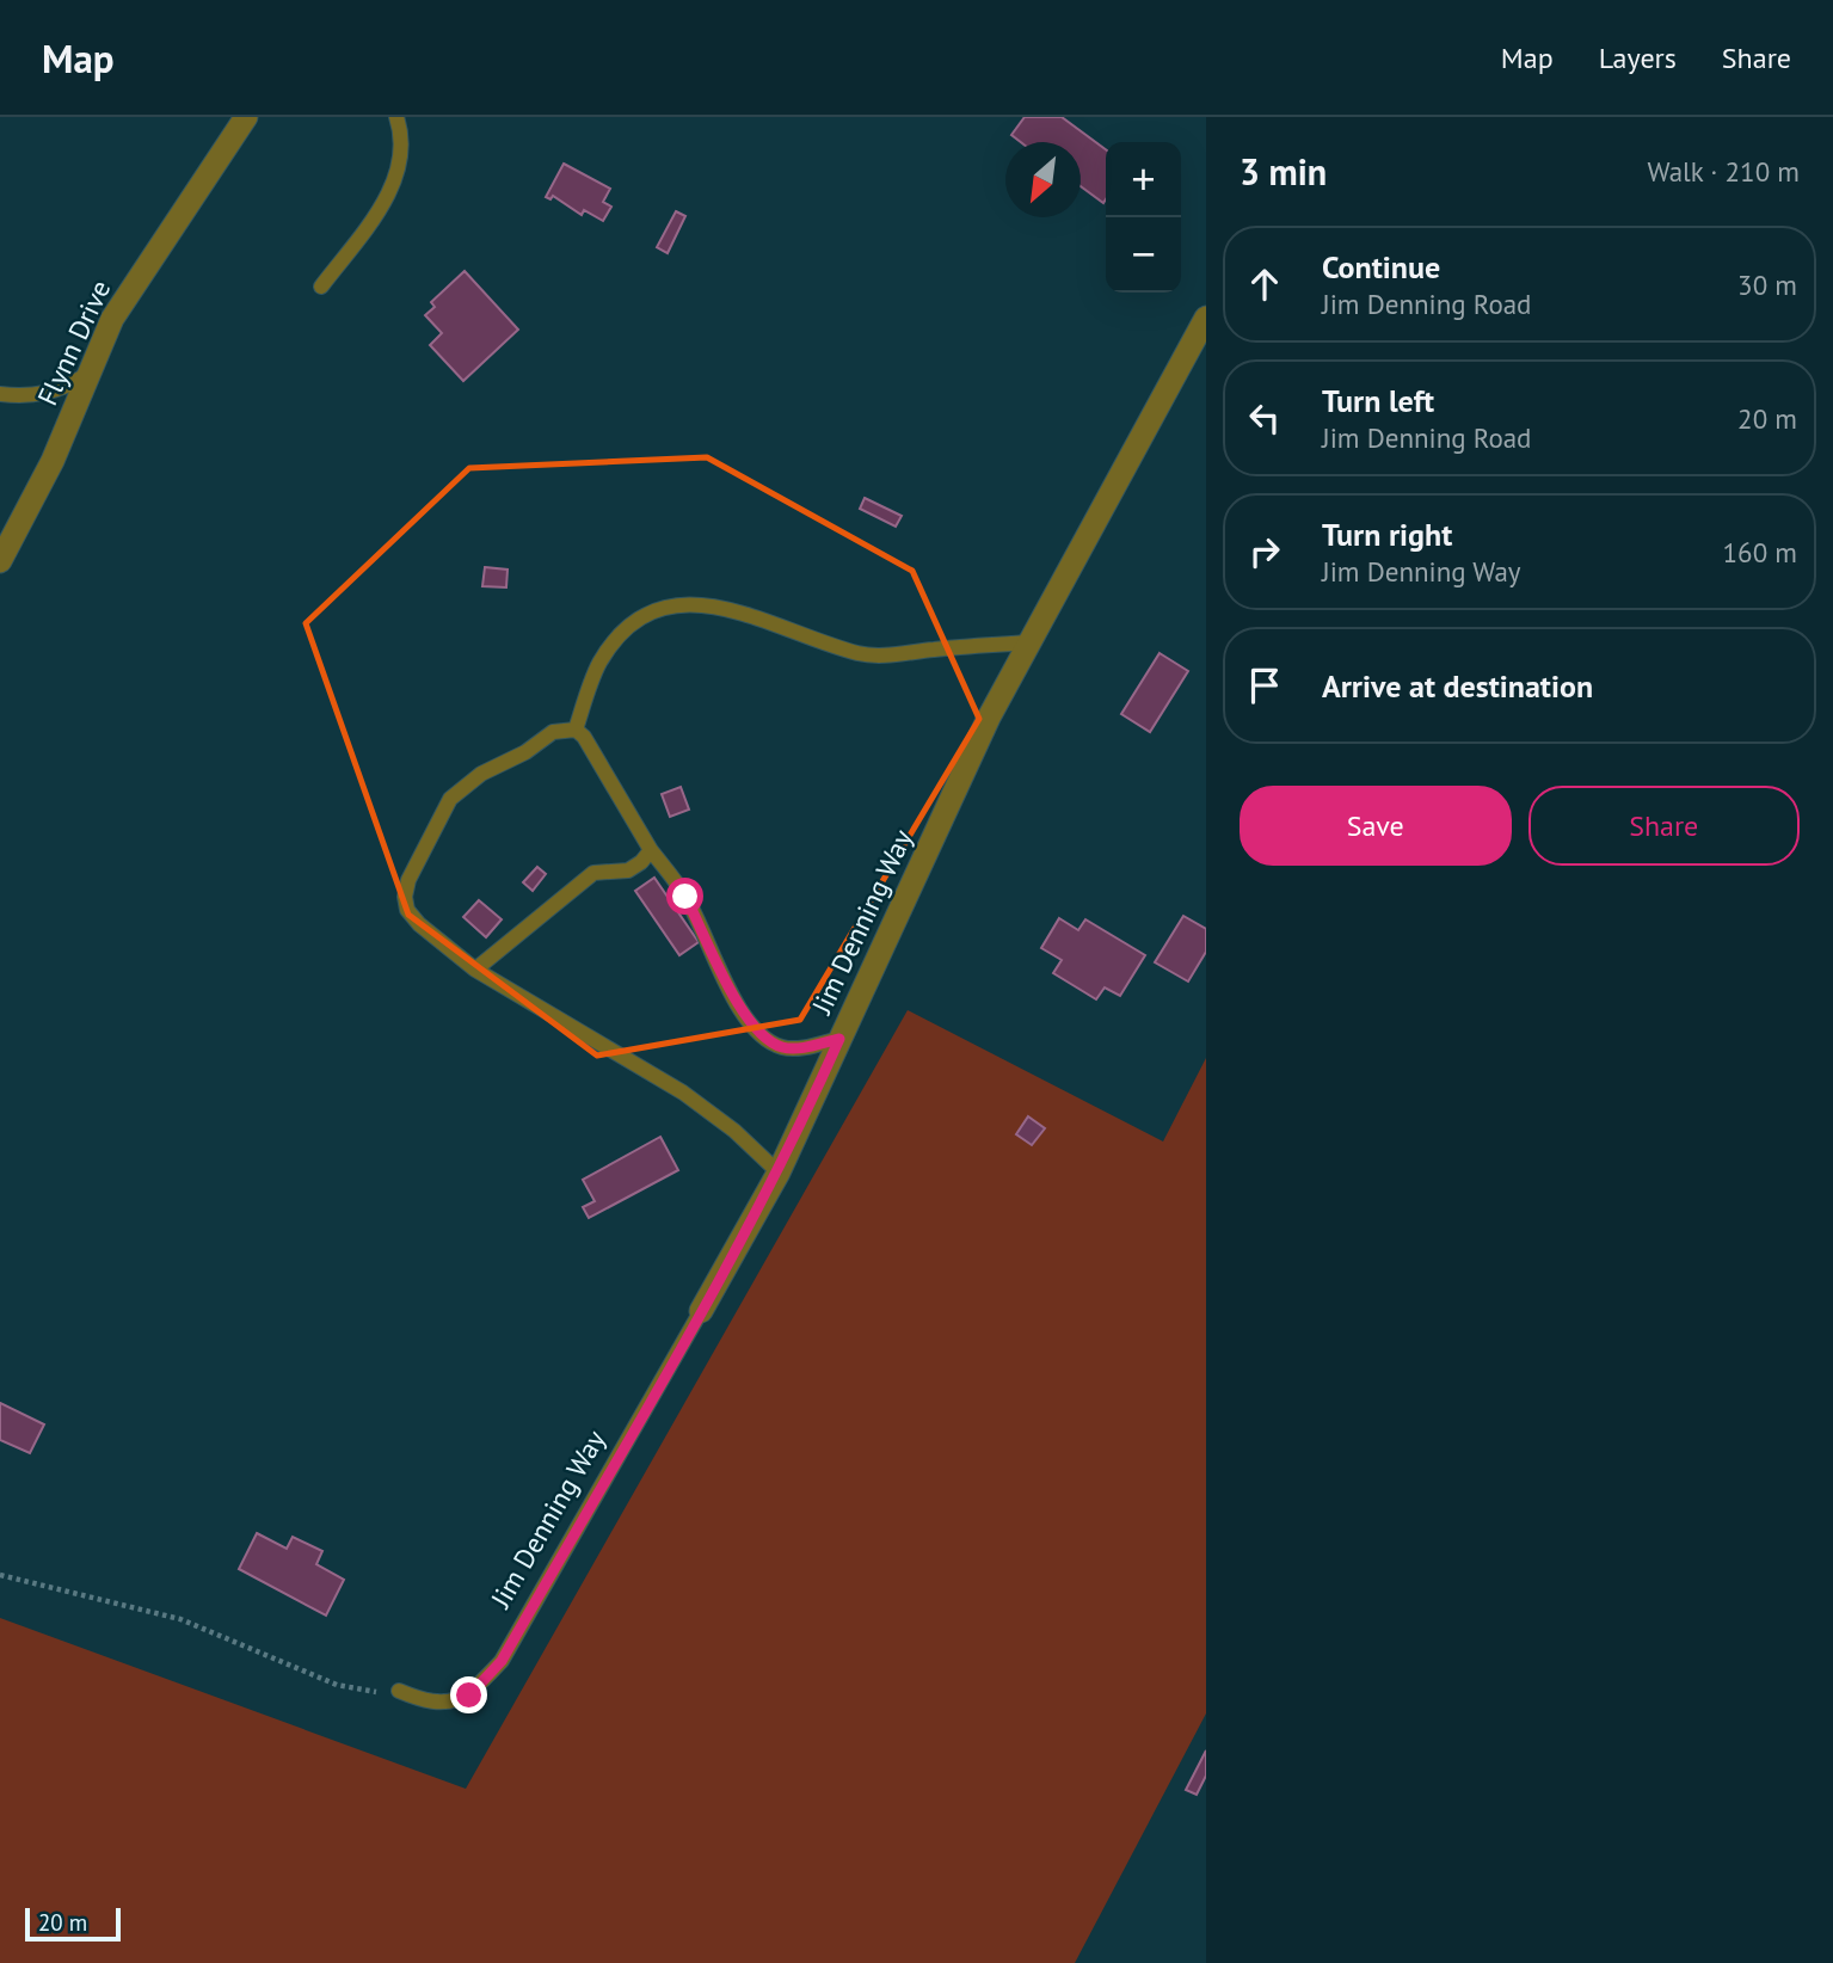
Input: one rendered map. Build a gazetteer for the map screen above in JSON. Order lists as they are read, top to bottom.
{
  "streets": {
    "street": ["Flynn Drive", "Jim Denning Way"]
  },
  "scale_bar": "20 m",
  "north": "bottom left",
  "page": {
    "header": "Map",
    "nav": ["Map", "Layers", "Share"],
    "heading": ["3 min", "Walk · 210 m"],
    "map_buttons": ["+", "−"],
    "list": [
      ["Continue", "Jim Denning Road", "30 m"],
      ["Turn left", "Jim Denning Road", "20 m"],
      ["Turn right", "Jim Denning Way", "160 m"],
      "Arrive at destination"
    ],
    "buttons": ["Save", "Share"],
    "scale": "20 m"
  }
}
